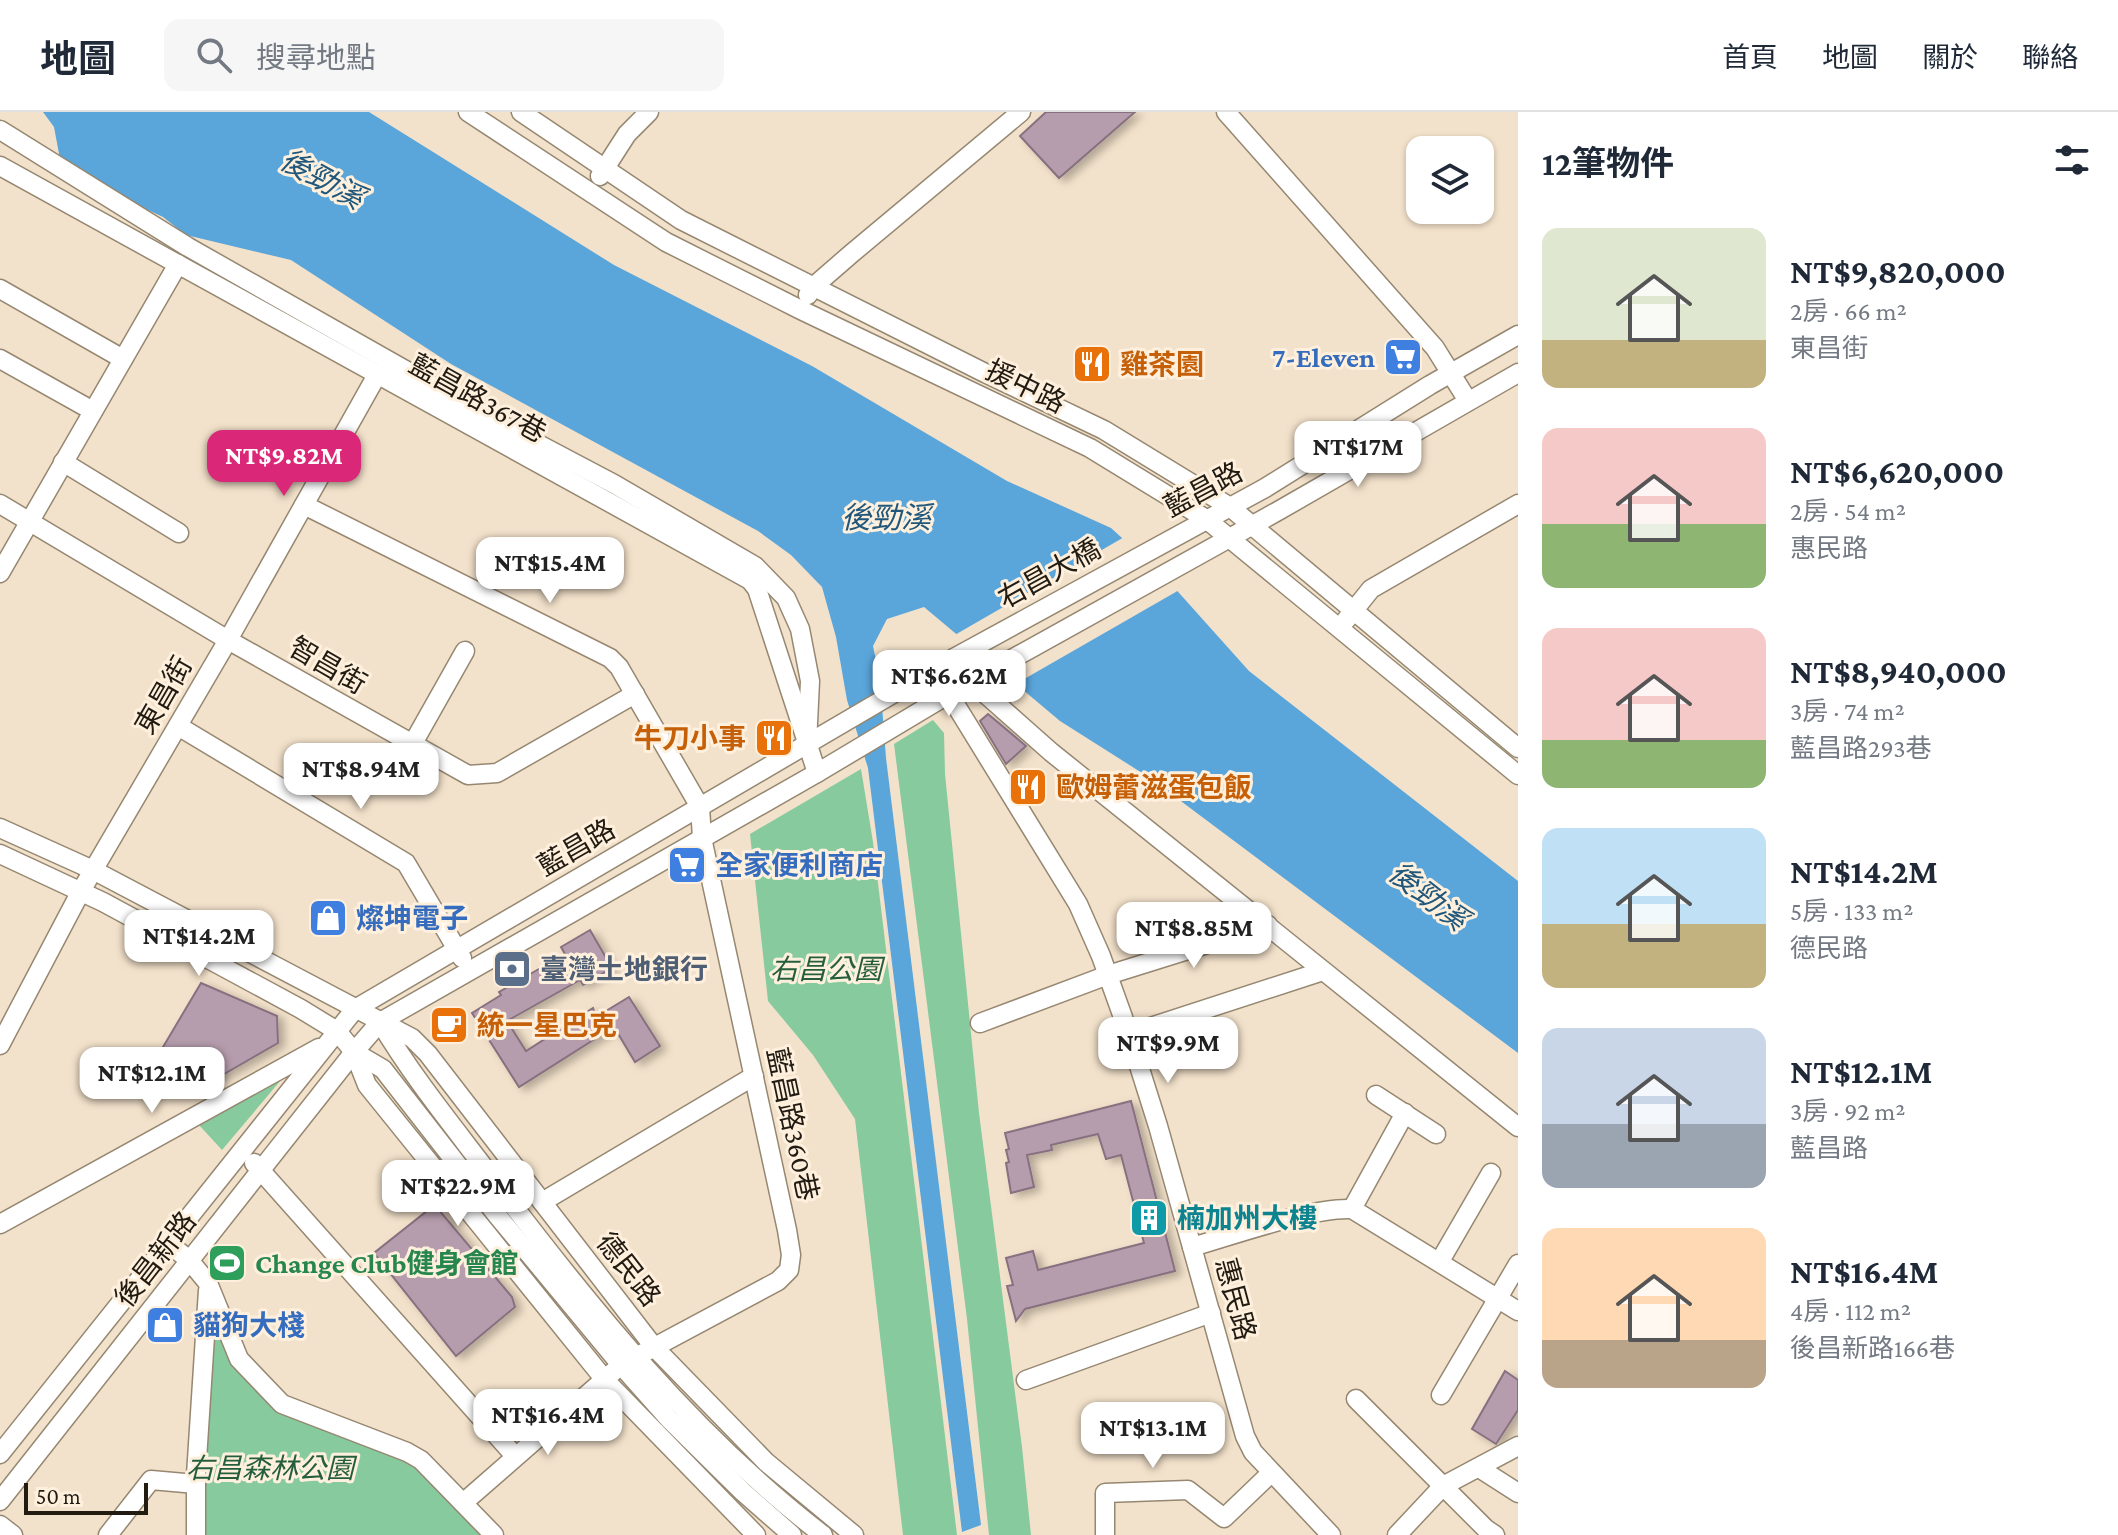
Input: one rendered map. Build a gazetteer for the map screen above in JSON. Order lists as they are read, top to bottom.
{
  "streets": {
    "street": [
      "援中路",
      "藍昌路367巷",
      "藍昌路",
      "右昌大橋",
      "智昌街",
      "東昌街",
      "藍昌路360巷",
      "後昌新路",
      "德民路",
      "惠民路"
    ]
  },
  "crossings": [
    ["援中路", "藍昌路"],
    ["藍昌路367巷", "藍昌路"],
    ["藍昌路367巷", "東昌街"],
    ["藍昌路", "右昌大橋"],
    ["藍昌路", "藍昌路360巷"],
    ["藍昌路", "後昌新路"],
    ["藍昌路", "德民路"],
    ["藍昌路", "惠民路"],
    ["智昌街", "東昌街"],
    ["東昌街", "德民路"],
    ["藍昌路360巷", "德民路"],
    ["後昌新路", "德民路"]
  ],
  "water": ["後勁溪"],
  "parks": ["右昌公園", "右昌森林公園"],
  "places": {
    "supermarket": ["7-Eleven", "全家便利商店"],
    "restaurant": ["雞茶園", "牛刀小事", "歐姆蕾滋蛋包飯"],
    "shop": ["燦坤電子", "貓狗大棧"],
    "bank": ["臺灣土地銀行"],
    "cafe": ["統一星巴克"],
    "building": ["楠加州大樓"],
    "sports": ["Change Club健身會館"]
  },
  "scale_bar": "50 m",
  "page": {
    "header": "地圖",
    "search": "搜尋地點",
    "nav": [
      "首頁",
      "地圖",
      "關於",
      "聯絡"
    ],
    "heading": "12筆物件",
    "list": [
      {
        "name": "NT$9,820,000",
        "note": "2房 · 66 m² · 東昌街"
      },
      {
        "name": "NT$6,620,000",
        "note": "2房 · 54 m² · 惠民路"
      },
      {
        "name": "NT$8,940,000",
        "note": "3房 · 74 m² · 藍昌路293巷"
      },
      {
        "name": "NT$14.2M",
        "note": "5房 · 133 m² · 德民路"
      },
      {
        "name": "NT$12.1M",
        "note": "3房 · 92 m² · 藍昌路"
      },
      {
        "name": "NT$16.4M",
        "note": "4房 · 112 m² · 後昌新路166巷"
      }
    ],
    "price": [
      "NT$17M",
      "NT$9.82M",
      "NT$15.4M",
      "NT$6.62M",
      "NT$8.94M",
      "NT$8.85M",
      "NT$14.2M",
      "NT$9.9M",
      "NT$12.1M",
      "NT$22.9M",
      "NT$16.4M",
      "NT$13.1M"
    ],
    "scale": "50 m"
  }
}
